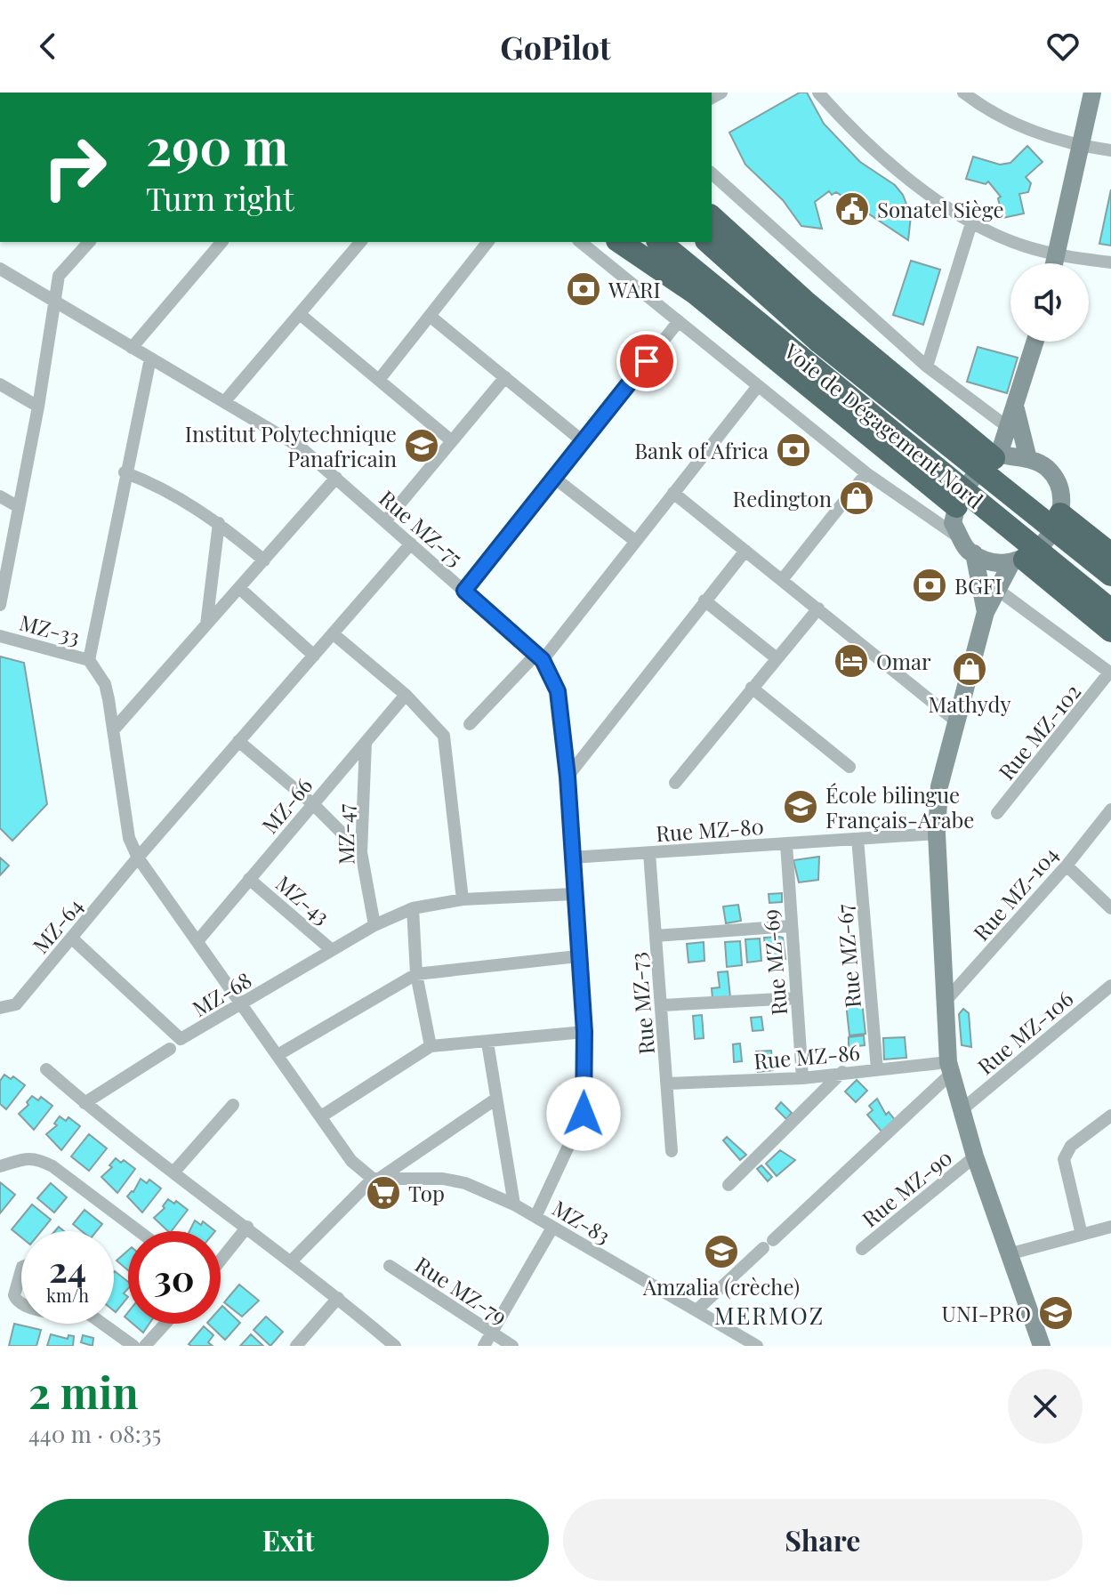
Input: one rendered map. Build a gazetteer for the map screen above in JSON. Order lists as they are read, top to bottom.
{
  "streets": {
    "highway": ["Voie de Dégagement Nord"],
    "street": [
      "Rue MZ-75",
      "MZ-33",
      "Rue MZ-102",
      "MZ-66",
      "Rue MZ-80",
      "MZ-47",
      "Rue MZ-104",
      "MZ-43",
      "MZ-64",
      "Rue MZ-67",
      "Rue MZ-69",
      "MZ-68",
      "Rue MZ-73",
      "Rue MZ-106",
      "Rue MZ-86",
      "Rue MZ-90",
      "MZ-83",
      "Rue MZ-79"
    ]
  },
  "crossings": [
    ["Rue MZ-75", "Rue MZ-80"],
    ["Rue MZ-75", "MZ-64"],
    ["Rue MZ-75", "MZ-68"],
    ["Rue MZ-75", "MZ-83"],
    ["MZ-66", "MZ-47"],
    ["MZ-66", "MZ-43"],
    ["Rue MZ-80", "Rue MZ-67"],
    ["Rue MZ-80", "Rue MZ-69"],
    ["Rue MZ-80", "Rue MZ-73"],
    ["MZ-47", "MZ-68"],
    ["MZ-43", "MZ-68"],
    ["MZ-64", "MZ-68"],
    ["Rue MZ-67", "Rue MZ-86"],
    ["Rue MZ-69", "Rue MZ-86"],
    ["Rue MZ-73", "Rue MZ-86"]
  ],
  "districts": ["MERMOZ"],
  "places": {
    "public building": ["Sonatel Siège"],
    "bank": ["WARI", "Bank of Africa", "BGFI"],
    "school or university": [
      "Institut Polytechnique Panafricain",
      "École bilingue Français-Arabe",
      "Amzalia (crèche)",
      "UNI-PRO"
    ],
    "shop": ["Redington", "Mathydy"],
    "hotel": ["Omar"],
    "supermarket": ["Top"]
  },
  "page": {
    "header": "GoPilot",
    "turn": ["290 m", "Turn right"],
    "speed": "24 km/h",
    "limit": "30",
    "heading": ["2 min", "440 m · 08:35"],
    "buttons": ["Exit", "Share"]
  }
}
